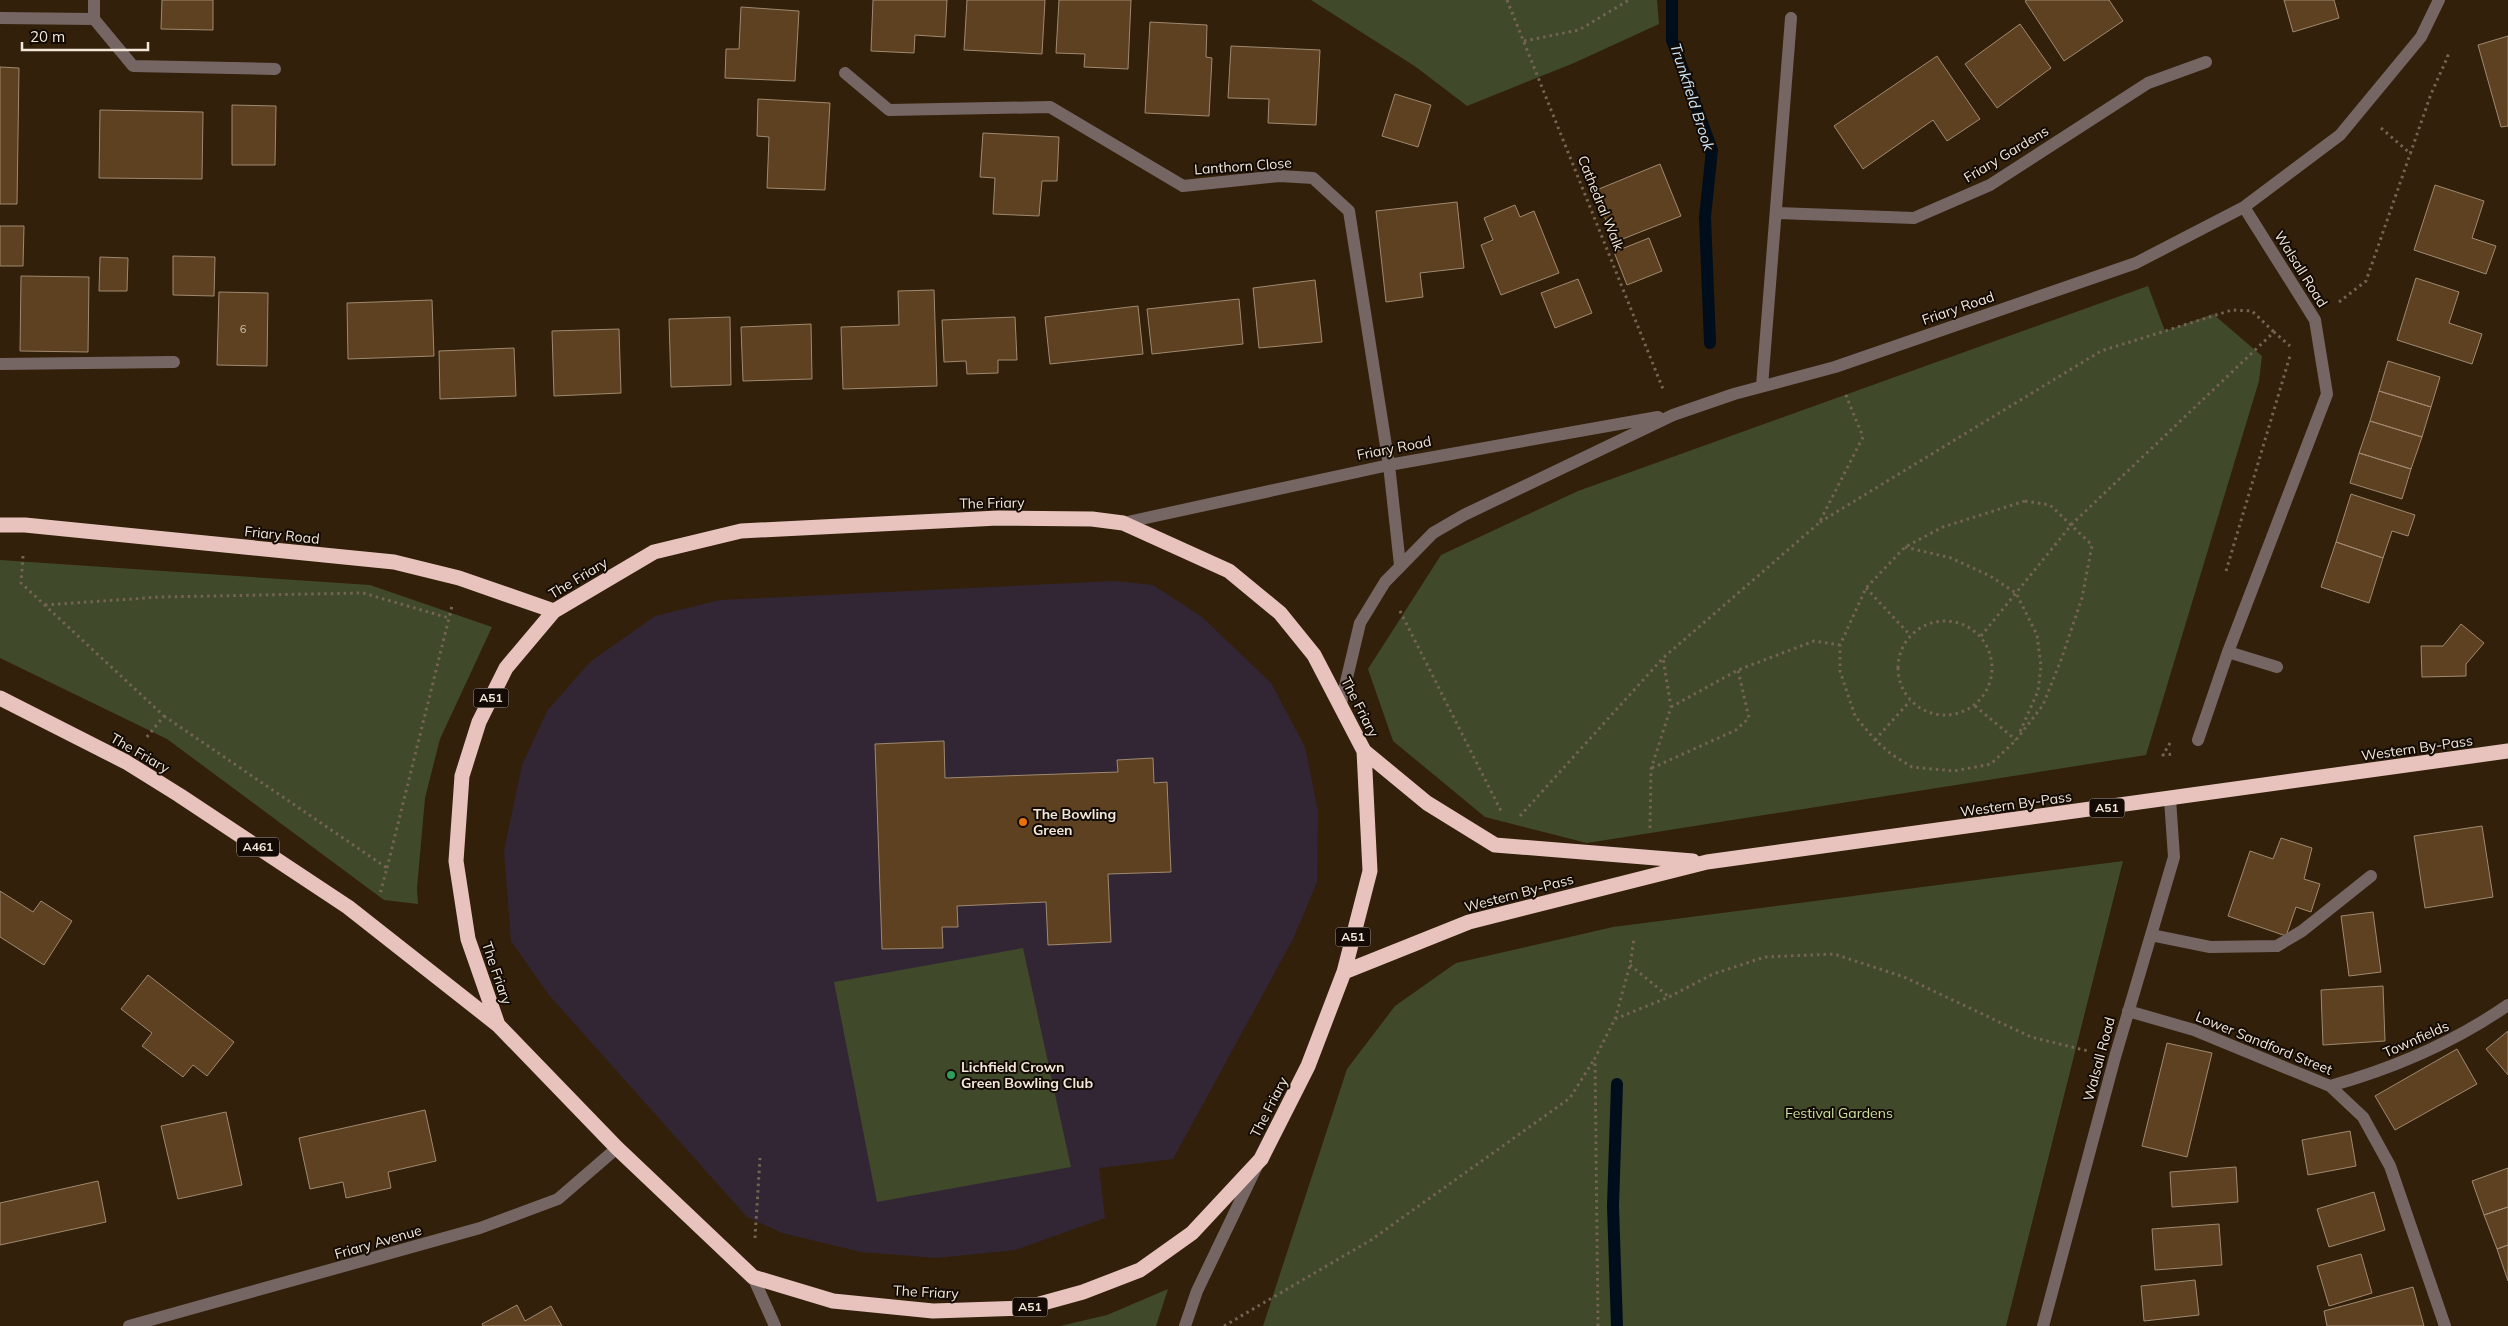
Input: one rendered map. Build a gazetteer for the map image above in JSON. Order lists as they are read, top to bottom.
{
  "streets": {
    "highway": [
      "Friary Road",
      "The Friary",
      "A51",
      "Western By-Pass",
      "A461"
    ],
    "street": [
      "Friary Gardens",
      "Lanthorn Close",
      "Walsall Road",
      "Townfields",
      "Lower Sandford Street",
      "Friary Avenue"
    ],
    "path": ["Cathedral Walk"]
  },
  "crossings": [
    ["Lanthorn Close", "Friary Road"],
    ["Cathedral Walk", "Friary Road"],
    ["Walsall Road", "Friary Road"],
    ["Walsall Road", "Western By-Pass"],
    ["Walsall Road", "Lower Sandford Street"],
    ["Friary Road", "The Friary"],
    ["The Friary", "Western By-Pass"],
    ["The Friary", "Friary Avenue"],
    ["Townfields", "Lower Sandford Street"]
  ],
  "water": ["Trunkfield Brook"],
  "parks": ["Festival Gardens"],
  "places": ["The Bowling Green", "Lichfield Crown Green Bowling Club"],
  "house_numbers": ["6"],
  "scale_bar": "20 m"
}
